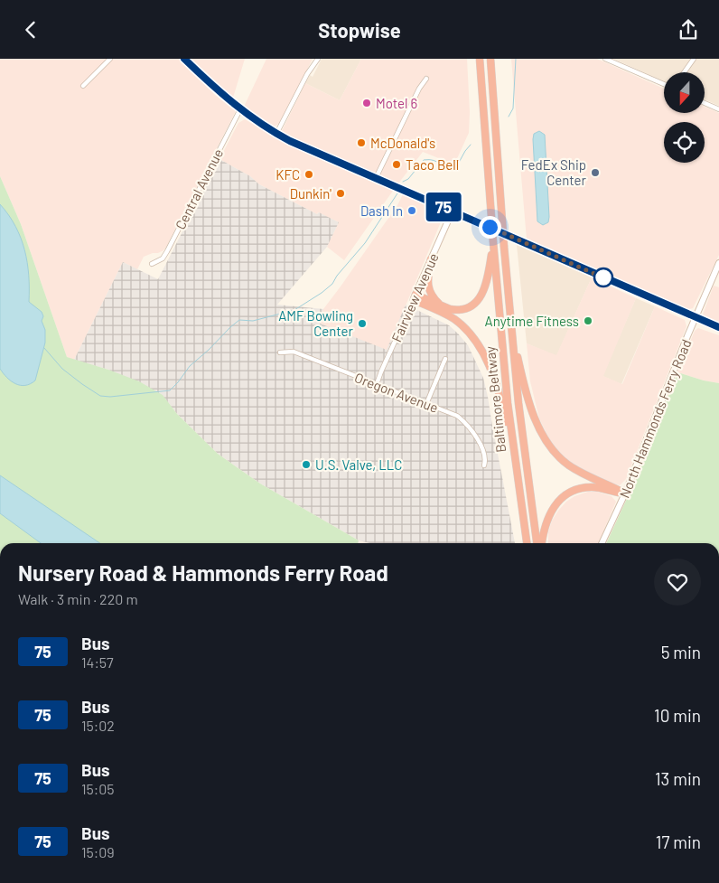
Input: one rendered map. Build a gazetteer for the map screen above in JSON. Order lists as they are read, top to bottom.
{
  "streets": {
    "highway": ["Baltimore Beltway"],
    "main road": ["Fairview Avenue", "North Hammonds Ferry Road"],
    "street": ["Central Avenue", "Oregon Avenue"]
  },
  "crossings": [
    ["Fairview Avenue", "Oregon Avenue"]
  ],
  "places": [
    "Motel 6",
    "McDonald's",
    "Taco Bell",
    "FedEx Ship Center",
    "KFC",
    "Dunkin'",
    "Dash In",
    "Anytime Fitness",
    "AMF Bowling Center",
    "U.S. Valve, LLC"
  ],
  "lines": ["bus line 75"],
  "north": "bottom",
  "page": {
    "header": "Stopwise",
    "on_map": "75",
    "heading": ["Nursery Road & Hammonds Ferry Road", "Walk · 3 min · 220 m"],
    "list": [
      {
        "mark": "75",
        "name": "Bus",
        "note": "14:57",
        "value": "5 min"
      },
      {
        "mark": "75",
        "name": "Bus",
        "note": "15:02",
        "value": "10 min"
      },
      {
        "mark": "75",
        "name": "Bus",
        "note": "15:05",
        "value": "13 min"
      },
      {
        "mark": "75",
        "name": "Bus",
        "note": "15:09",
        "value": "17 min"
      }
    ]
  }
}
